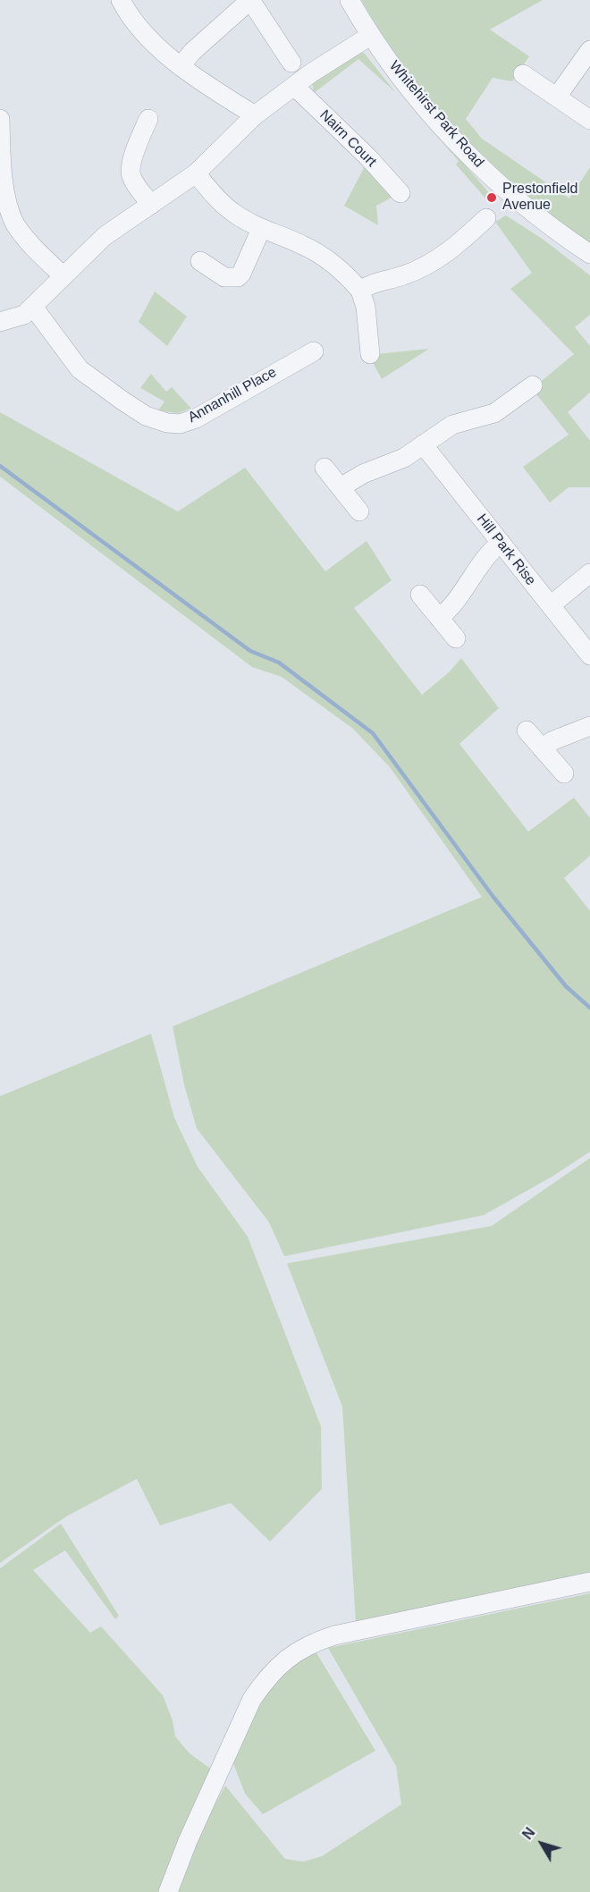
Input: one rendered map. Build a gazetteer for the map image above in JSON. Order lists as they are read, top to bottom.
{
  "streets": {
    "street": [
      "Whitehirst Park Road",
      "Nairn Court",
      "Annanhill Place",
      "Hill Park Rise"
    ]
  },
  "places": ["Prestonfield Avenue"],
  "north": "top left"
}
